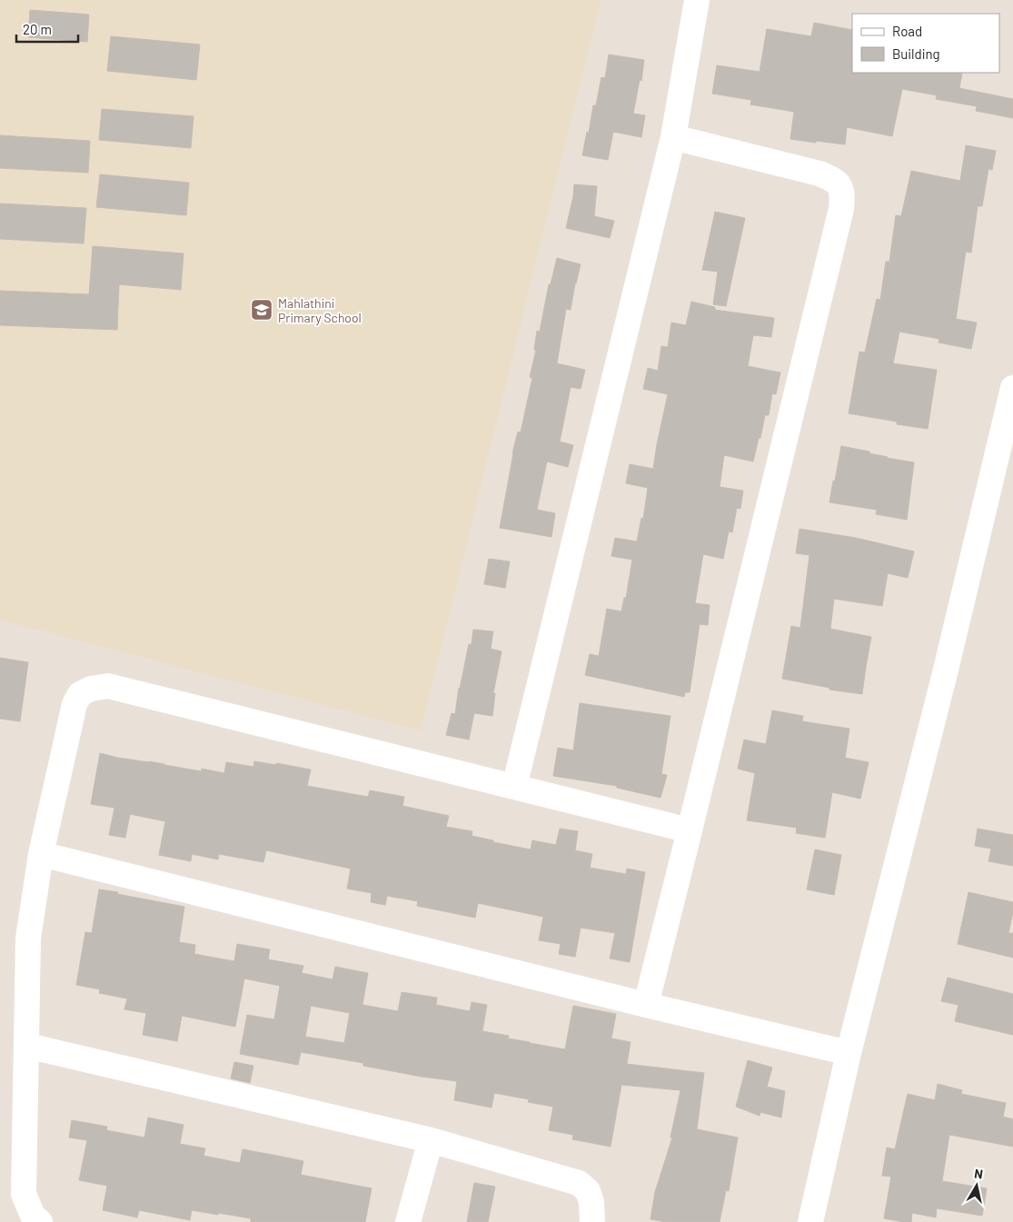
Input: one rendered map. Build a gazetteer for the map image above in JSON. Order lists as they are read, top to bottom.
{
  "places": {
    "school or university": ["Mahlathini Primary School"]
  },
  "legend": ["Road", "Building"],
  "scale_bar": "20 m",
  "north": "top"
}
